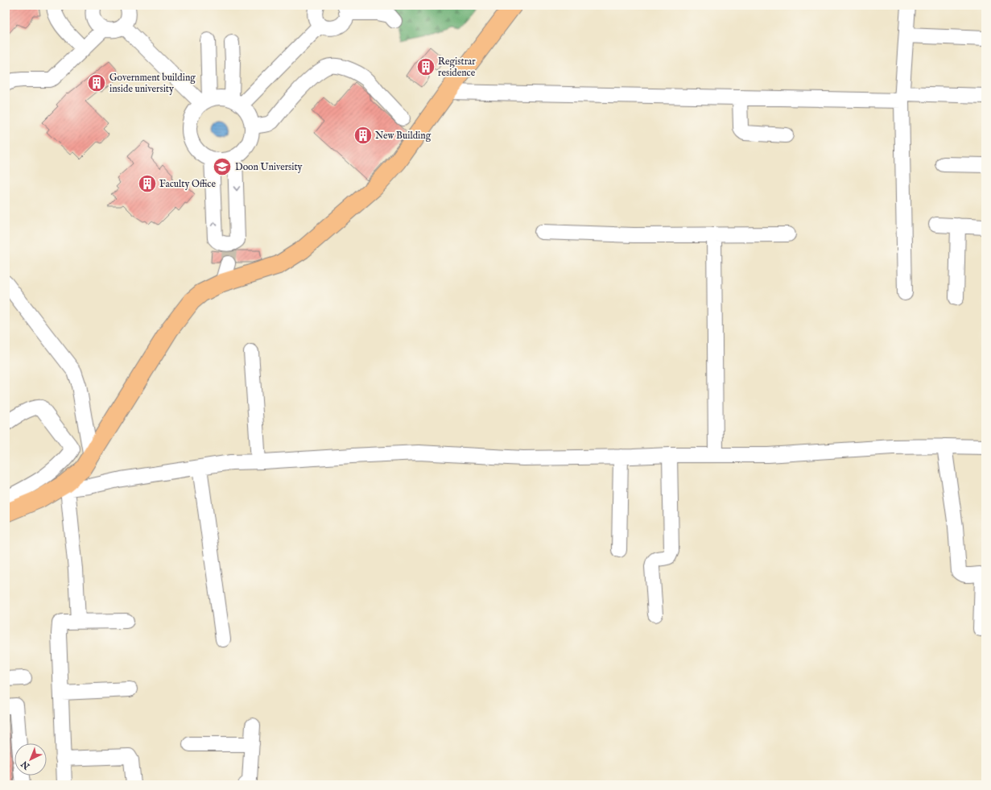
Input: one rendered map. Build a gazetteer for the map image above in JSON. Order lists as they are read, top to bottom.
{
  "places": {
    "building": [
      "Registrar residence",
      "Government building inside university",
      "New Building",
      "Faculty Office"
    ],
    "school or university": ["Doon University"]
  },
  "north": "bottom left"
}
